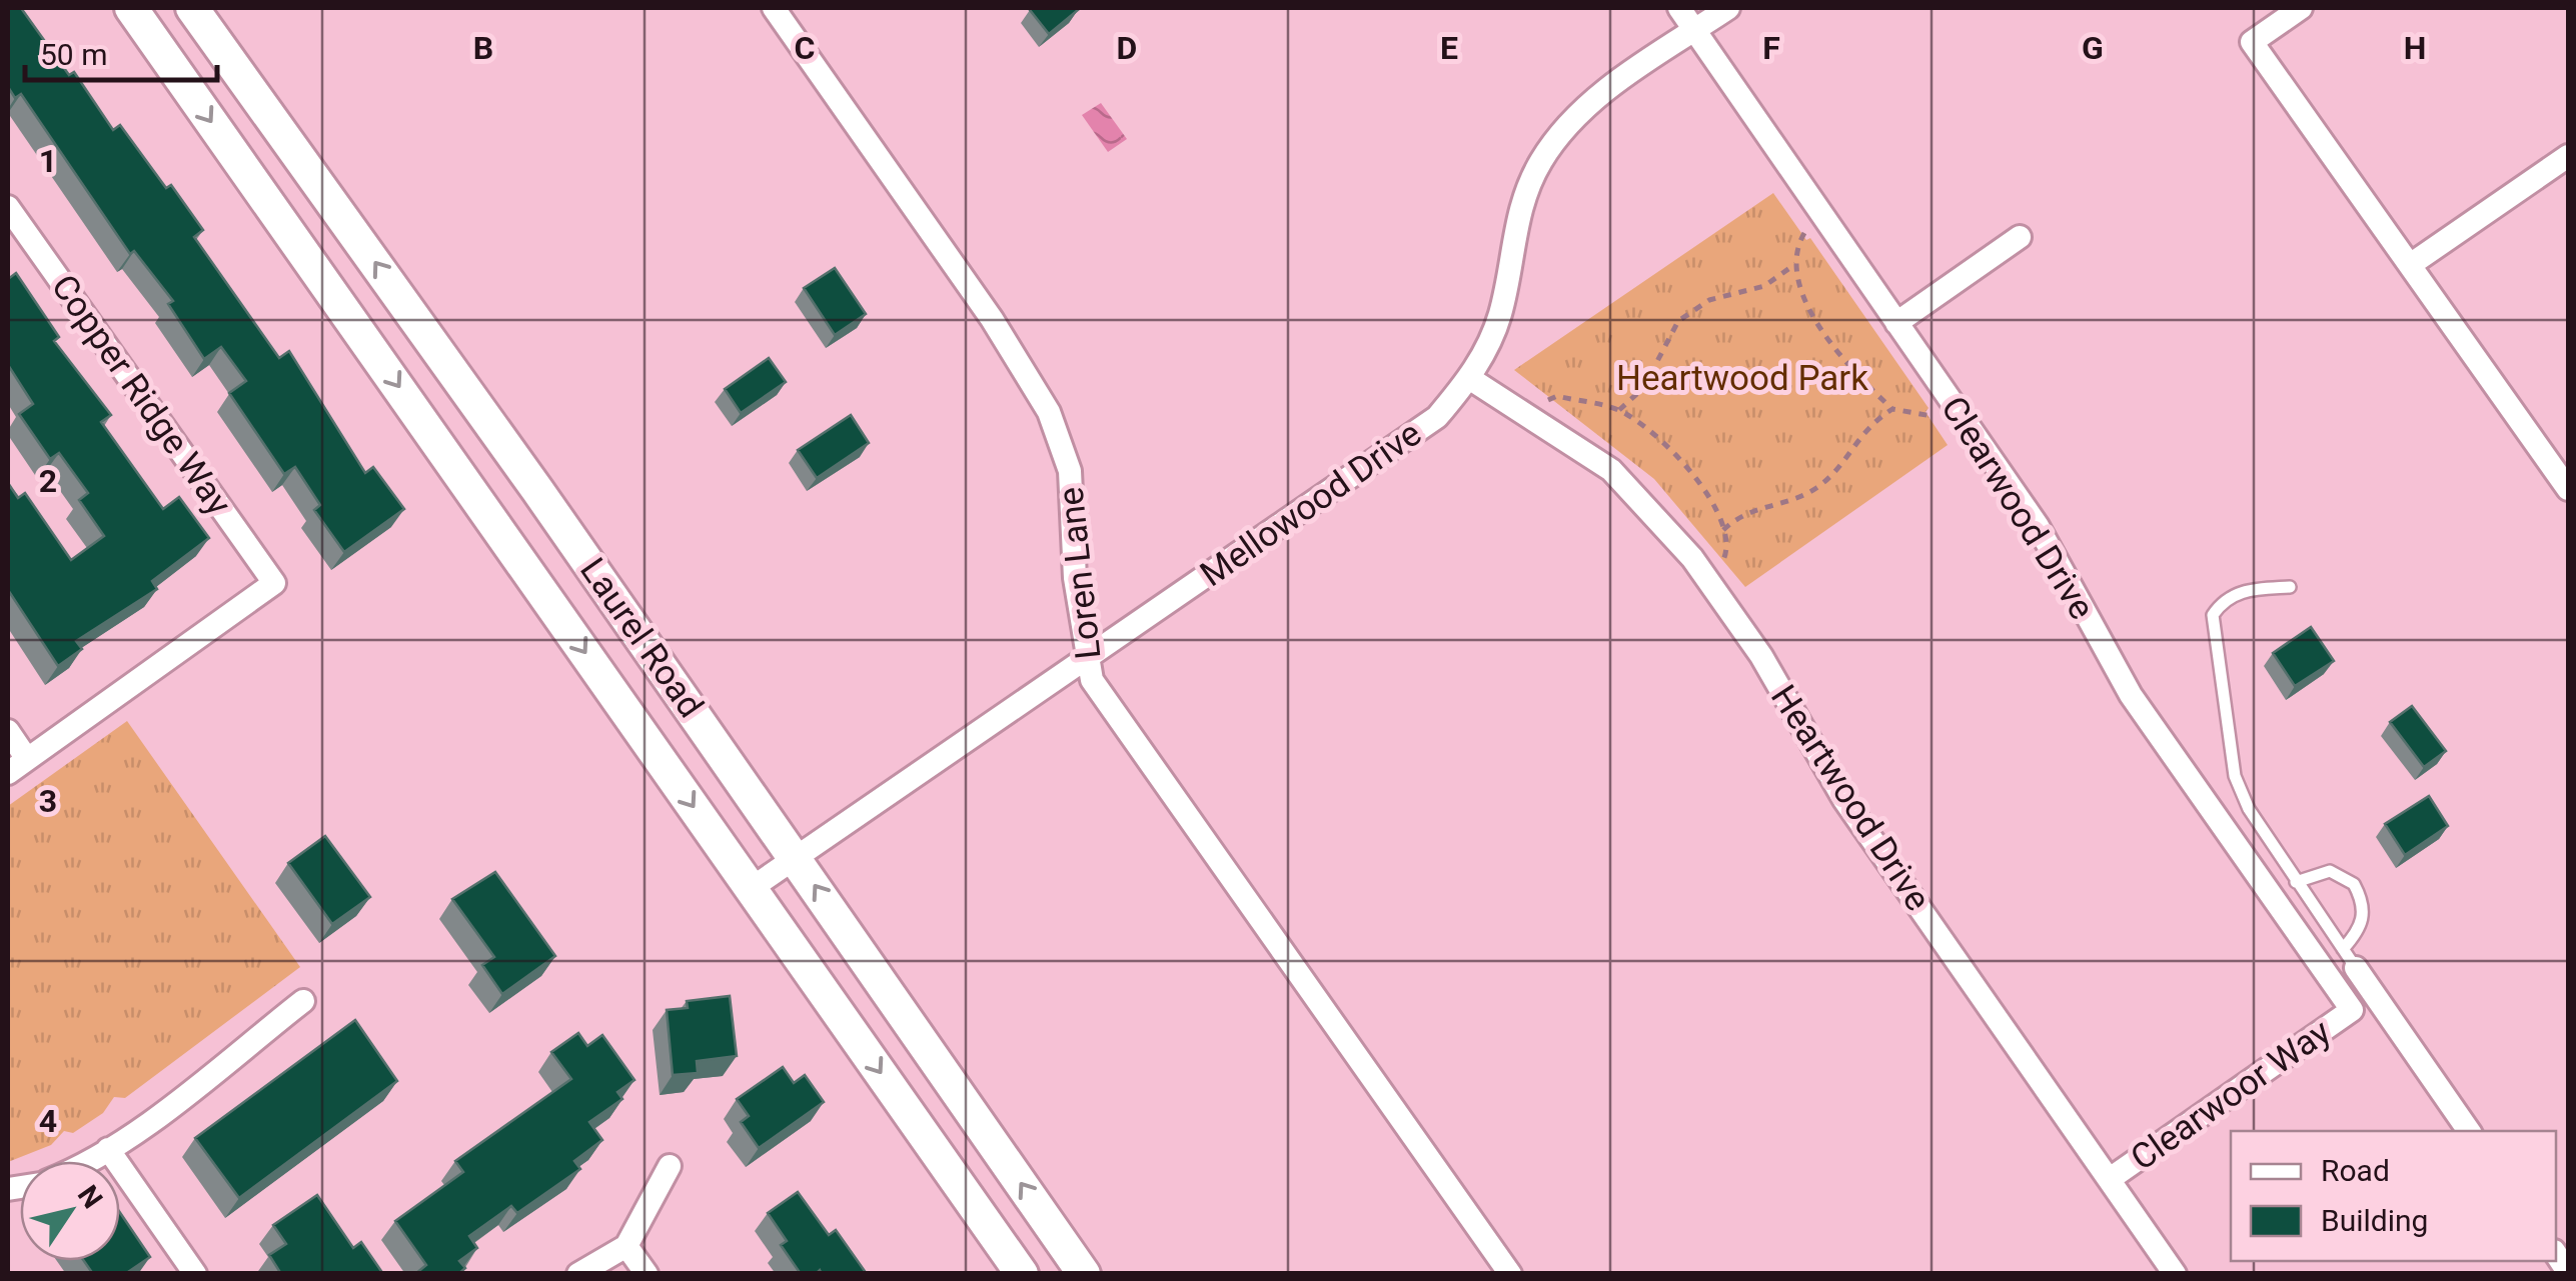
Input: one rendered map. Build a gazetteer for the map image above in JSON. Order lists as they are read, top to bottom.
{
  "streets": {
    "main road": ["Laurel Road"],
    "street": [
      "Copper Ridge Way",
      "Mellowood Drive",
      "Clearwood Drive",
      "Loren Lane",
      "Heartwood Drive",
      "Clearwoor Way"
    ]
  },
  "crossings": [
    ["Mellowood Drive", "Clearwood Drive"],
    ["Mellowood Drive", "Loren Lane"],
    ["Mellowood Drive", "Laurel Road"],
    ["Mellowood Drive", "Heartwood Drive"],
    ["Clearwood Drive", "Clearwoor Way"],
    ["Heartwood Drive", "Clearwoor Way"]
  ],
  "parks": ["Heartwood Park"],
  "legend": ["Road", "Building"],
  "scale_bar": "50 m",
  "north": "top right",
  "grid": {
    "columns": [
      "B",
      "C",
      "D",
      "E",
      "F",
      "G",
      "H"
    ],
    "rows": [
      "1",
      "2",
      "3",
      "4"
    ]
  }
}
